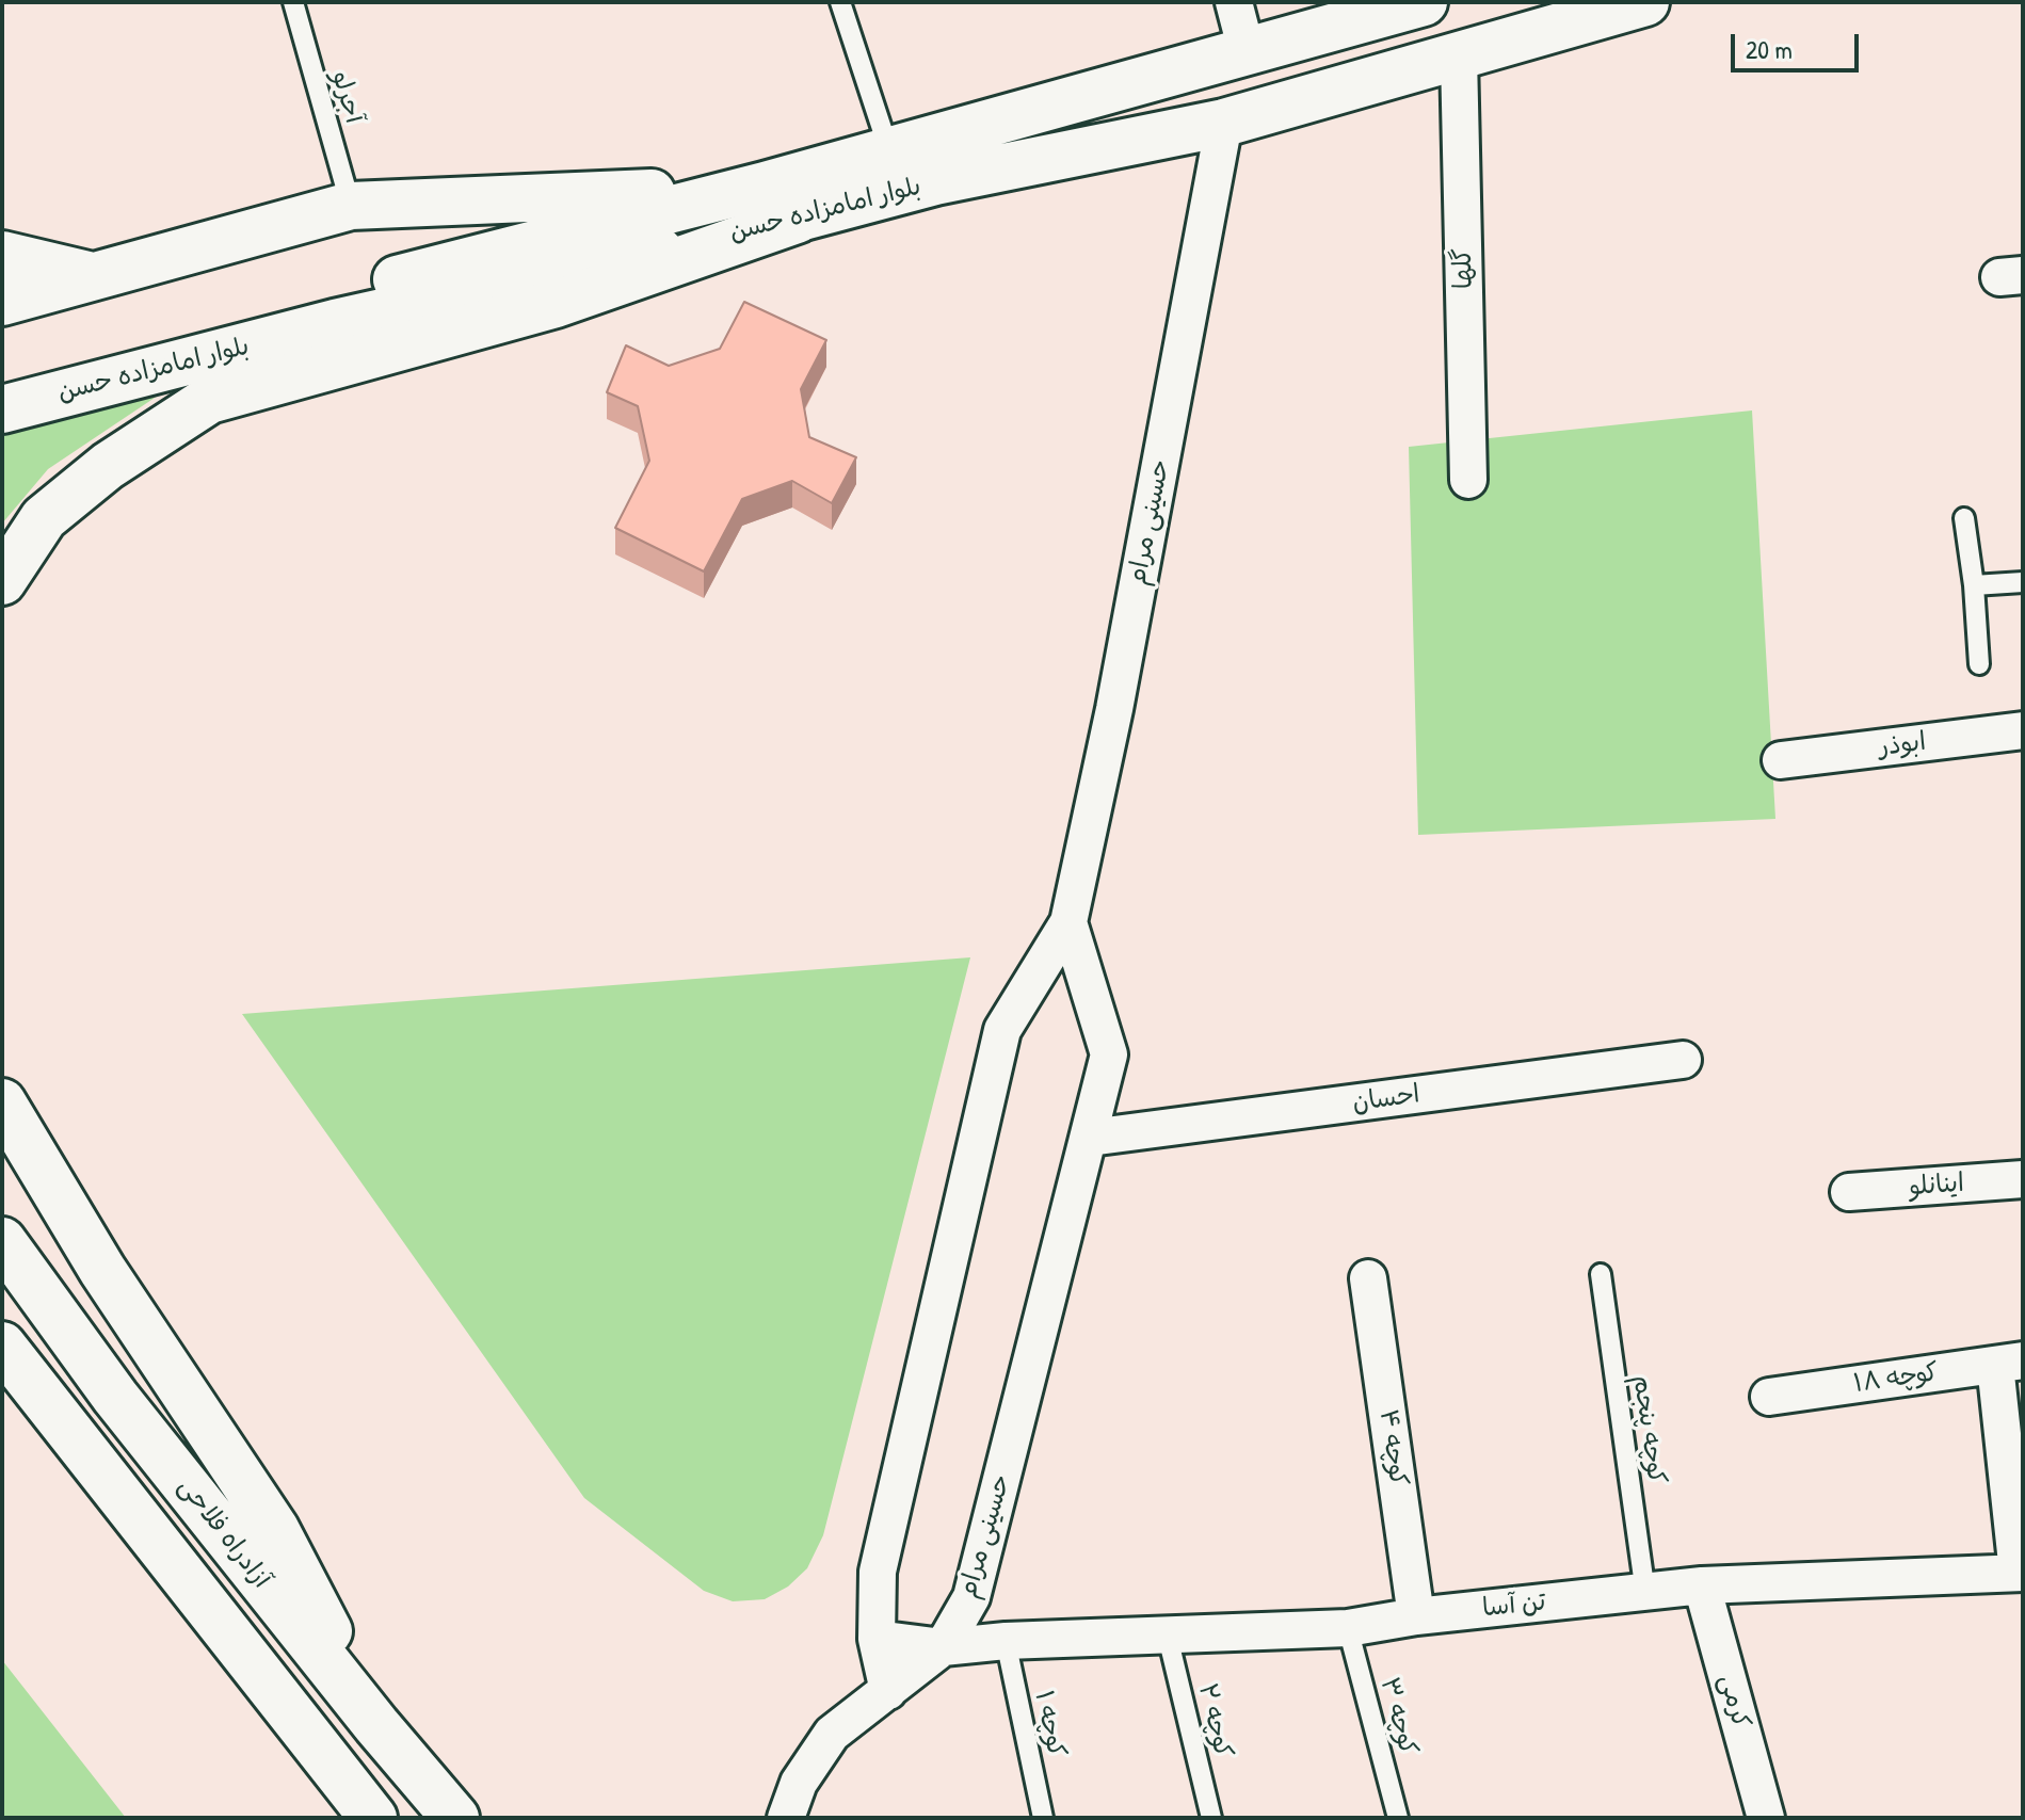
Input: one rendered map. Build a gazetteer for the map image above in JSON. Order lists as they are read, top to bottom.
{
  "streets": {
    "main road": ["بلوار امامزاده حسن", "آزادراه فلاحی"],
    "street": [
      "گلها",
      "حسینی مرام",
      "ابوذر",
      "احسان",
      "اینانلو",
      "کوچه ۱۸",
      "کوچه ۴",
      "تن آسا",
      "کرمی"
    ],
    "lane": [
      "آجرلو",
      "کوچه پنجم",
      "کوچه ۳",
      "کوچه ۲",
      "کوچه ۱"
    ]
  },
  "crossings": [
    ["بلوار امامزاده حسن", "گلها"],
    ["بلوار امامزاده حسن", "حسینی مرام"],
    ["حسینی مرام", "احسان"],
    ["حسینی مرام", "تن آسا"],
    ["کوچه پنجم", "تن آسا"],
    ["کوچه ۴", "تن آسا"],
    ["تن آسا", "کرمی"],
    ["تن آسا", "کوچه ۳"],
    ["تن آسا", "کوچه ۲"],
    ["تن آسا", "کوچه ۱"]
  ],
  "scale_bar": "20 m"
}
